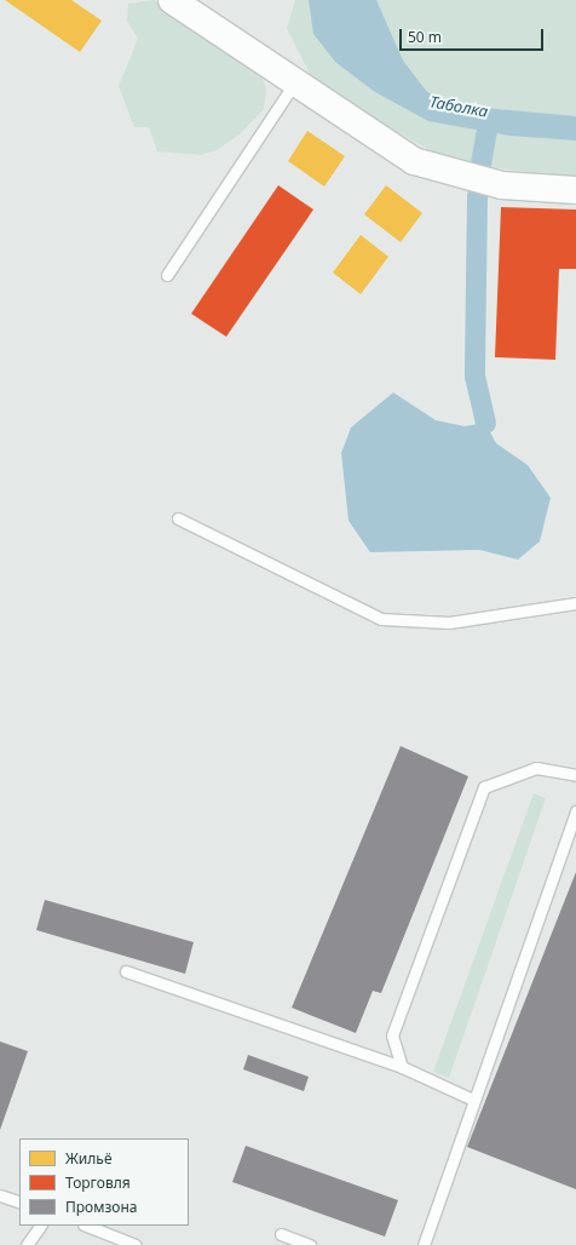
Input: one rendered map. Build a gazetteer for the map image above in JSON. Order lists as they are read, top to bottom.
{
  "water": ["Таболка"],
  "legend": ["Жильё", "Торговля", "Промзона"],
  "scale_bar": "50 m"
}
